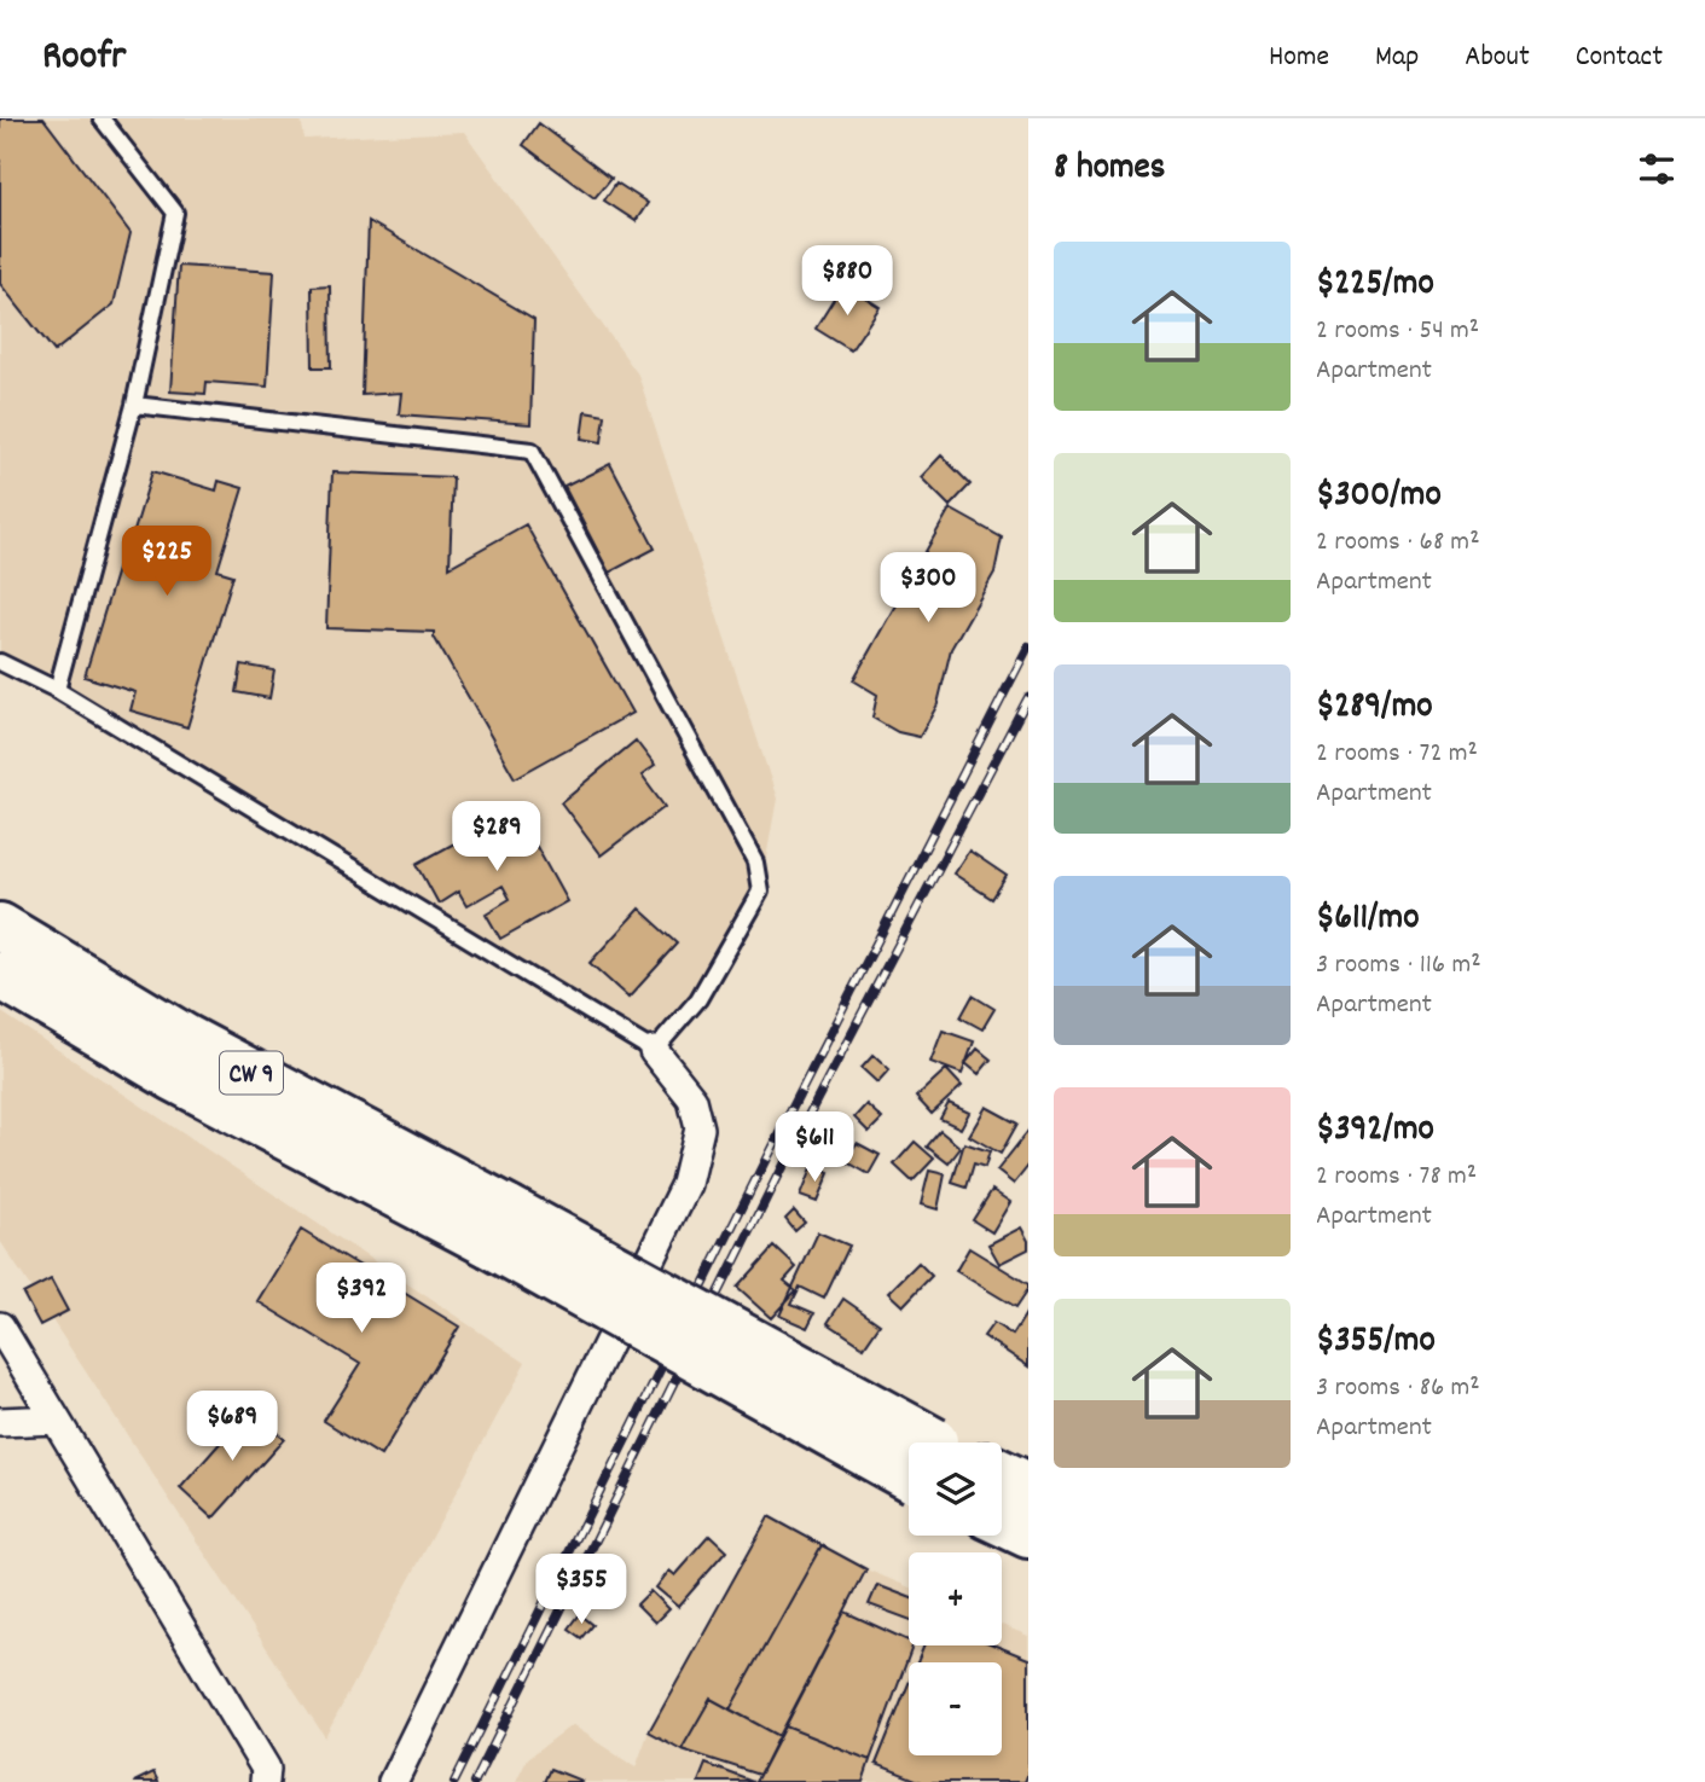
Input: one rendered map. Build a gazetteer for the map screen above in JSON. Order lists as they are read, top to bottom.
{
  "streets": {
    "highway": ["CW 9"]
  },
  "page": {
    "header": "Roofr",
    "nav": [
      "Home",
      "Map",
      "About",
      "Contact"
    ],
    "heading": "8 homes",
    "list": [
      {
        "name": "$225/mo",
        "note": "2 rooms · 54 m² · Apartment"
      },
      {
        "name": "$300/mo",
        "note": "2 rooms · 68 m² · Apartment"
      },
      {
        "name": "$289/mo",
        "note": "2 rooms · 72 m² · Apartment"
      },
      {
        "name": "$611/mo",
        "note": "3 rooms · 116 m² · Apartment"
      },
      {
        "name": "$392/mo",
        "note": "2 rooms · 78 m² · Apartment"
      },
      {
        "name": "$355/mo",
        "note": "3 rooms · 86 m² · Apartment"
      }
    ],
    "price": [
      "$880",
      "$225",
      "$300",
      "$289",
      "$611",
      "$392",
      "$689",
      "$355"
    ],
    "map_buttons": ["+", "−"]
  }
}
